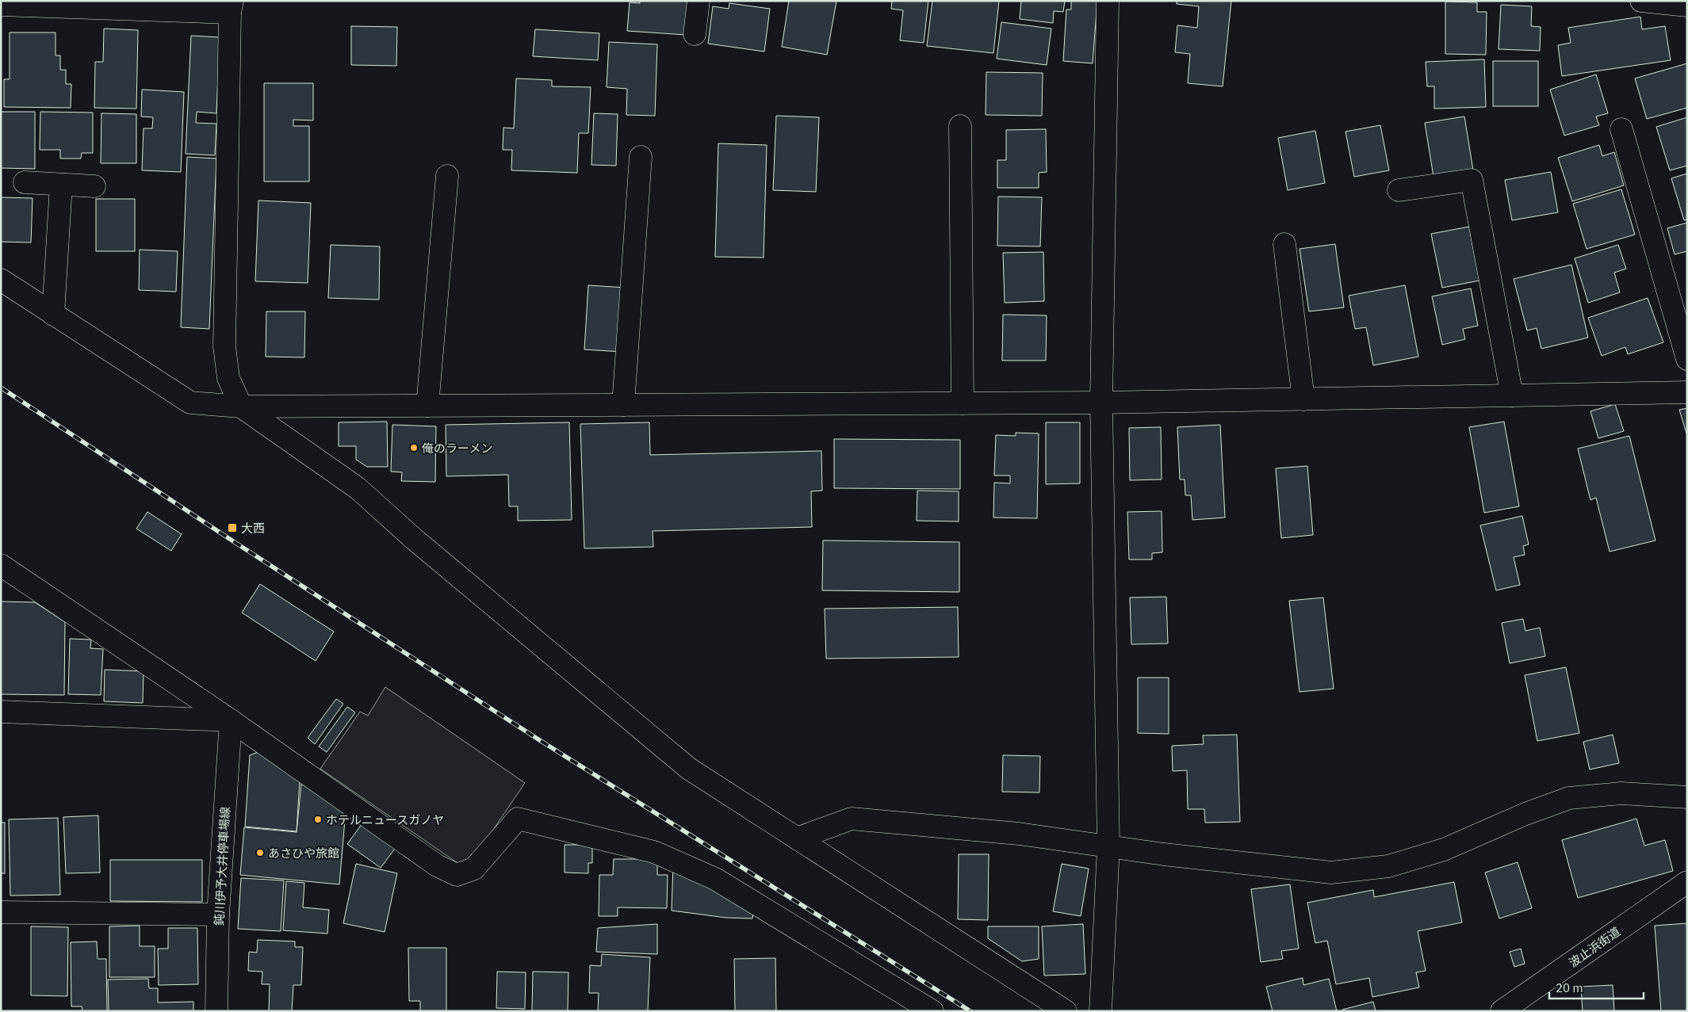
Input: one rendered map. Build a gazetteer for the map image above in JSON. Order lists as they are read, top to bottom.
{
  "streets": {
    "street": ["鈍川伊予大井停車場線", "波止浜街道"]
  },
  "places": {
    "other": ["俺のラーメン", "ホテルニュースガノヤ", "あさひや旅館"],
    "transit": ["大西"]
  },
  "scale_bar": "20 m"
}
